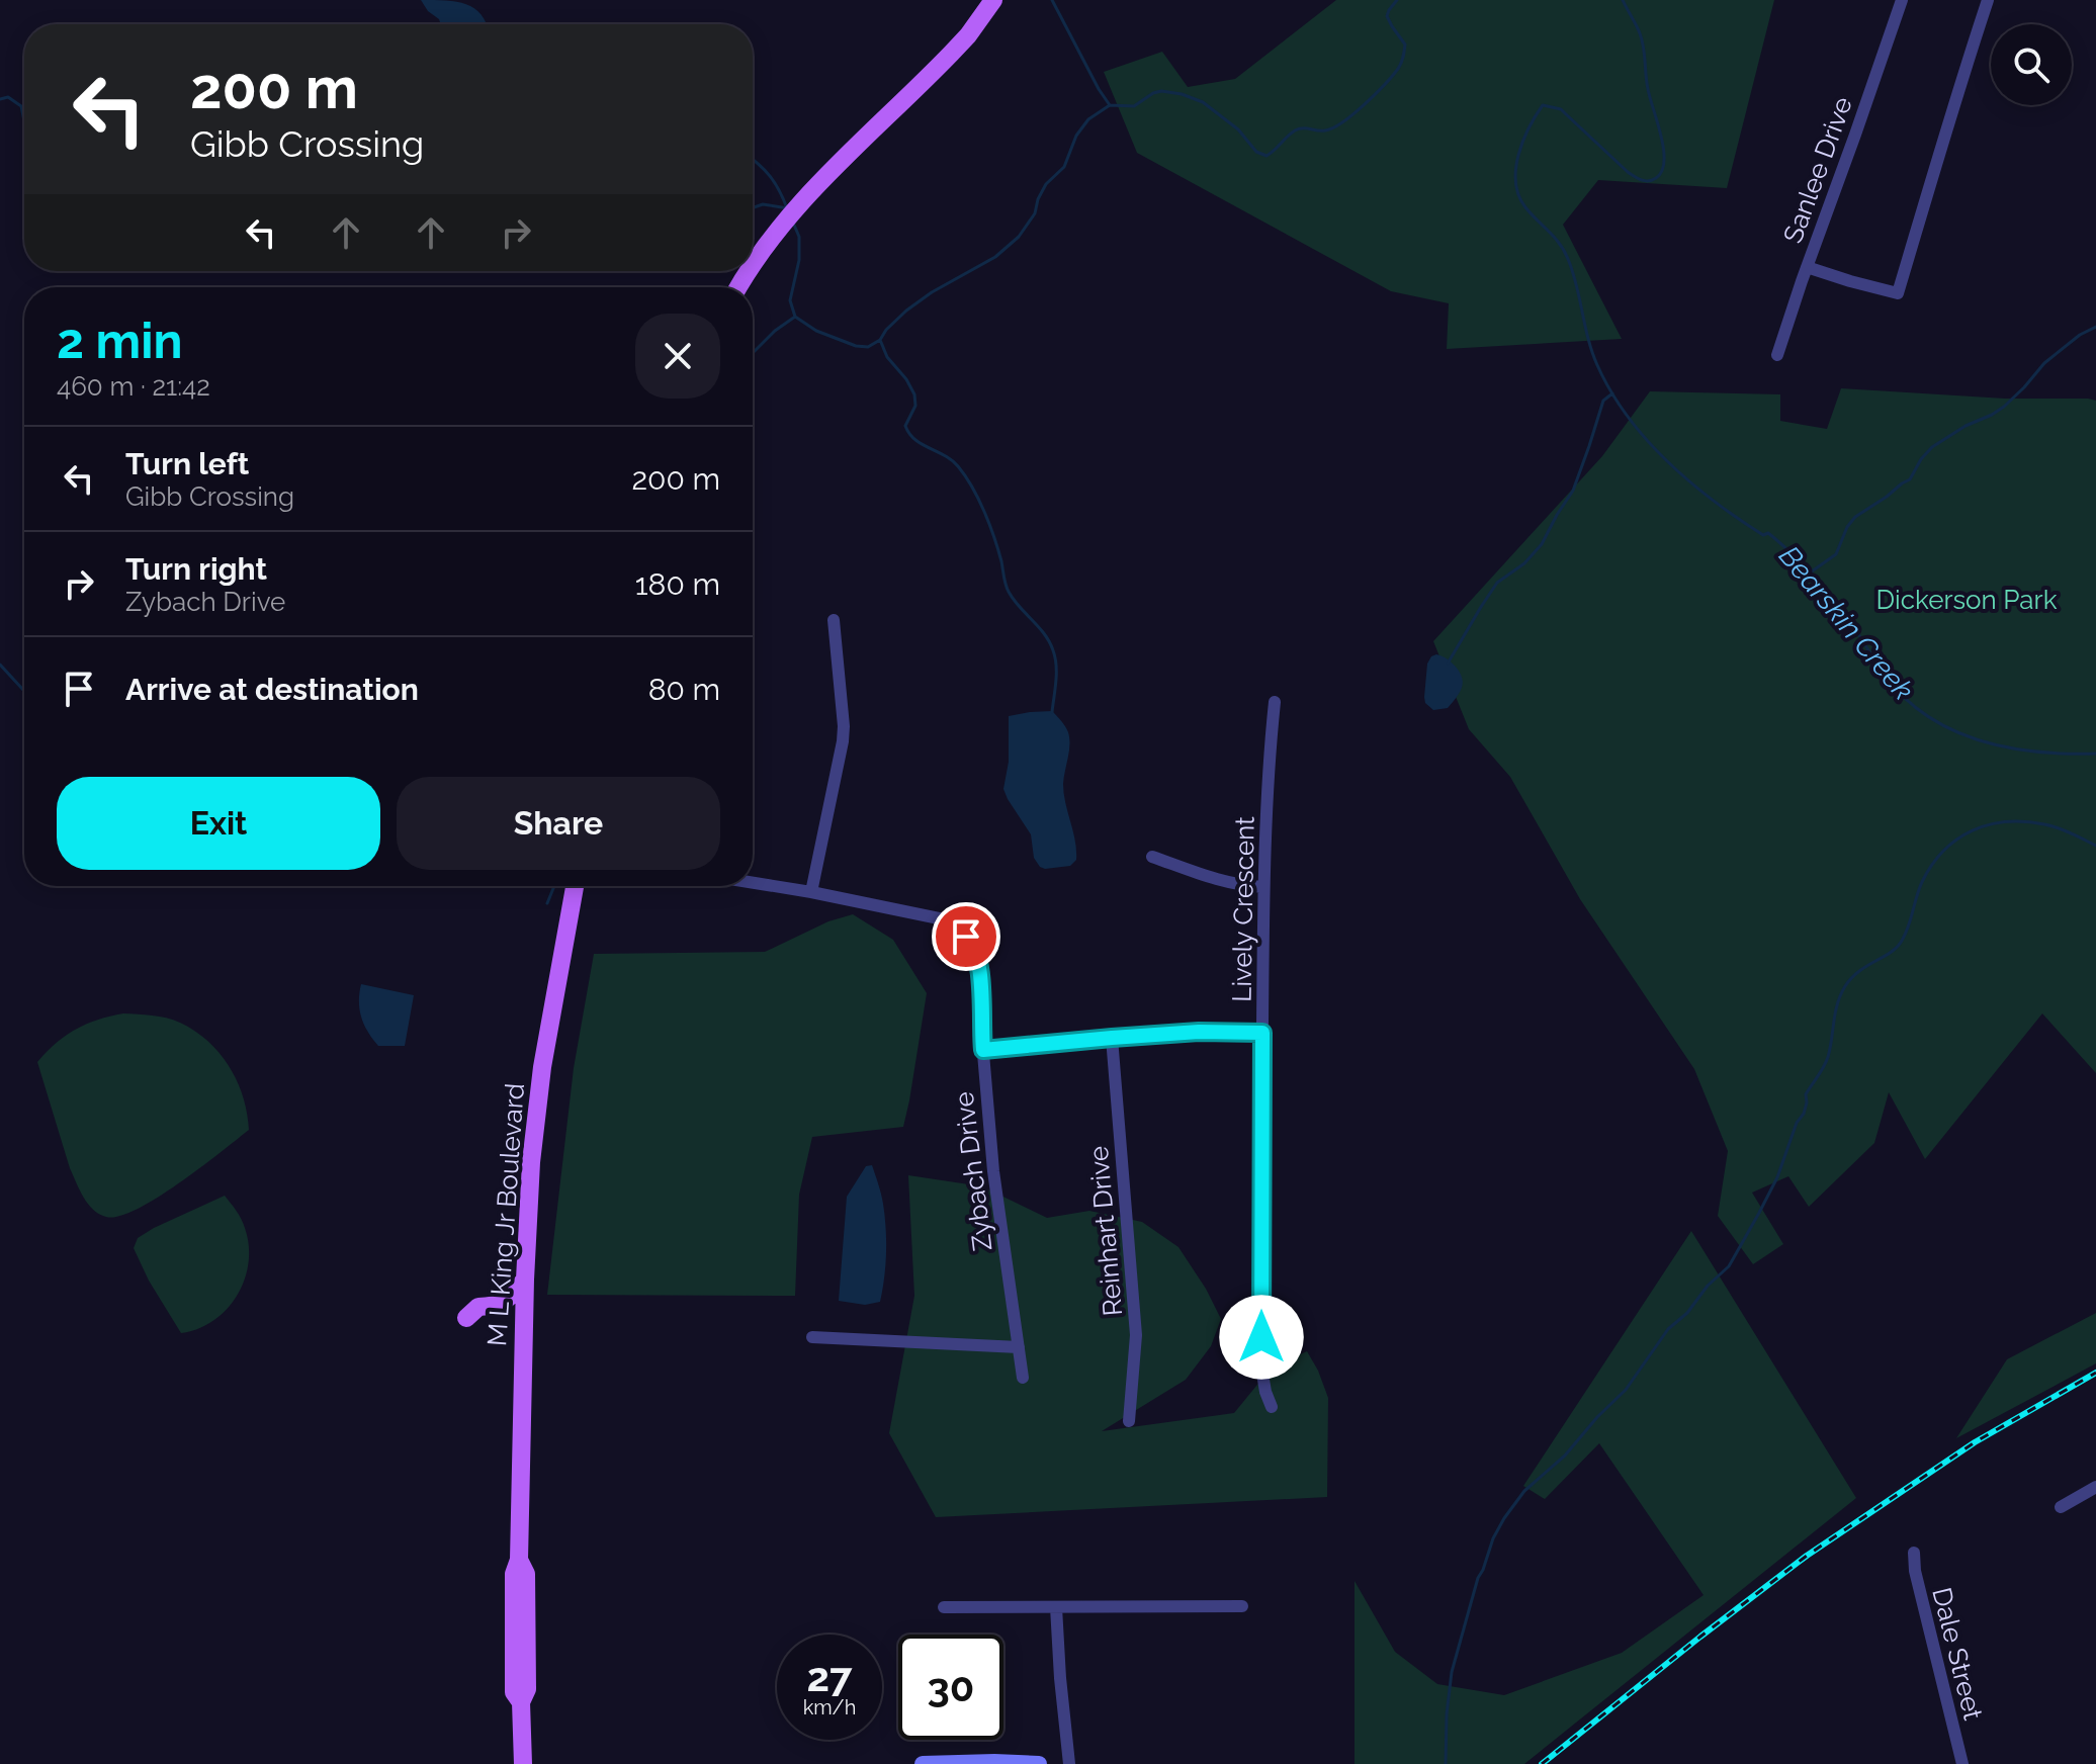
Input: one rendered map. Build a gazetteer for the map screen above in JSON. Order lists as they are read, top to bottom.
{
  "streets": {
    "main road": ["M L King Jr Boulevard"],
    "street": [
      "Sanlee Drive",
      "Lively Crescent",
      "Zybach Drive",
      "Reinhart Drive",
      "Dale Street"
    ]
  },
  "water": ["Bearskin Creek"],
  "parks": ["Dickerson Park"],
  "page": {
    "turn": ["200 m", "Gibb Crossing"],
    "heading": ["2 min", "460 m · 21:42"],
    "list": [
      {
        "name": "Turn left",
        "note": "Gibb Crossing",
        "value": "200 m"
      },
      {
        "name": "Turn right",
        "note": "Zybach Drive",
        "value": "180 m"
      },
      {
        "name": "Arrive at destination",
        "value": "80 m"
      }
    ],
    "buttons": ["Exit", "Share"],
    "speed": "27 km/h",
    "limit": "30"
  }
}
